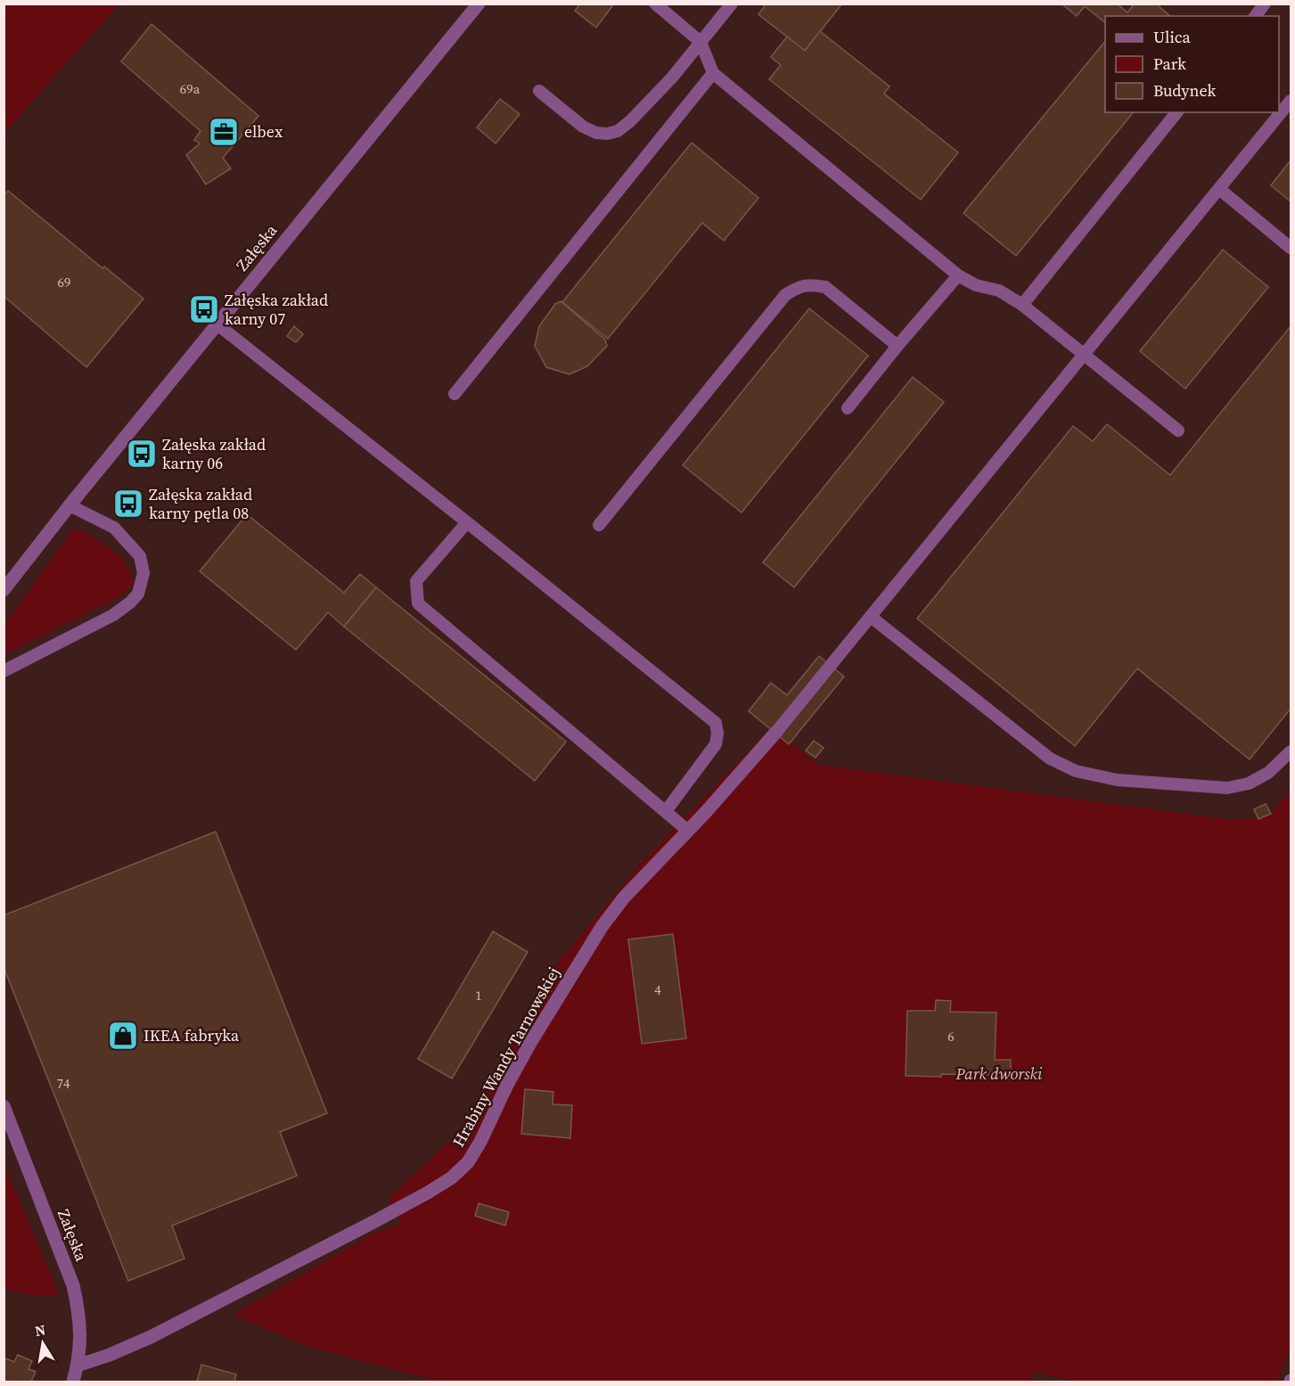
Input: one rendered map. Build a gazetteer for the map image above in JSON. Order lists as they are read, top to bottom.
{
  "streets": {
    "street": ["Załęska", "Hrabiny Wandy Tarnowskiej"]
  },
  "crossings": [
    ["Załęska", "Hrabiny Wandy Tarnowskiej"]
  ],
  "parks": ["Park dworski"],
  "places": {
    "office": ["elbex"],
    "bus stop": ["Załęska zakład karny 07", "Załęska zakład karny 06", "Załęska zakład karny pętla 08"],
    "shop": ["IKEA fabryka"]
  },
  "house_numbers": [
    "69a",
    "69",
    "4",
    "1",
    "6",
    "74"
  ],
  "legend": ["Ulica", "Park", "Budynek"],
  "north": "top"
}
